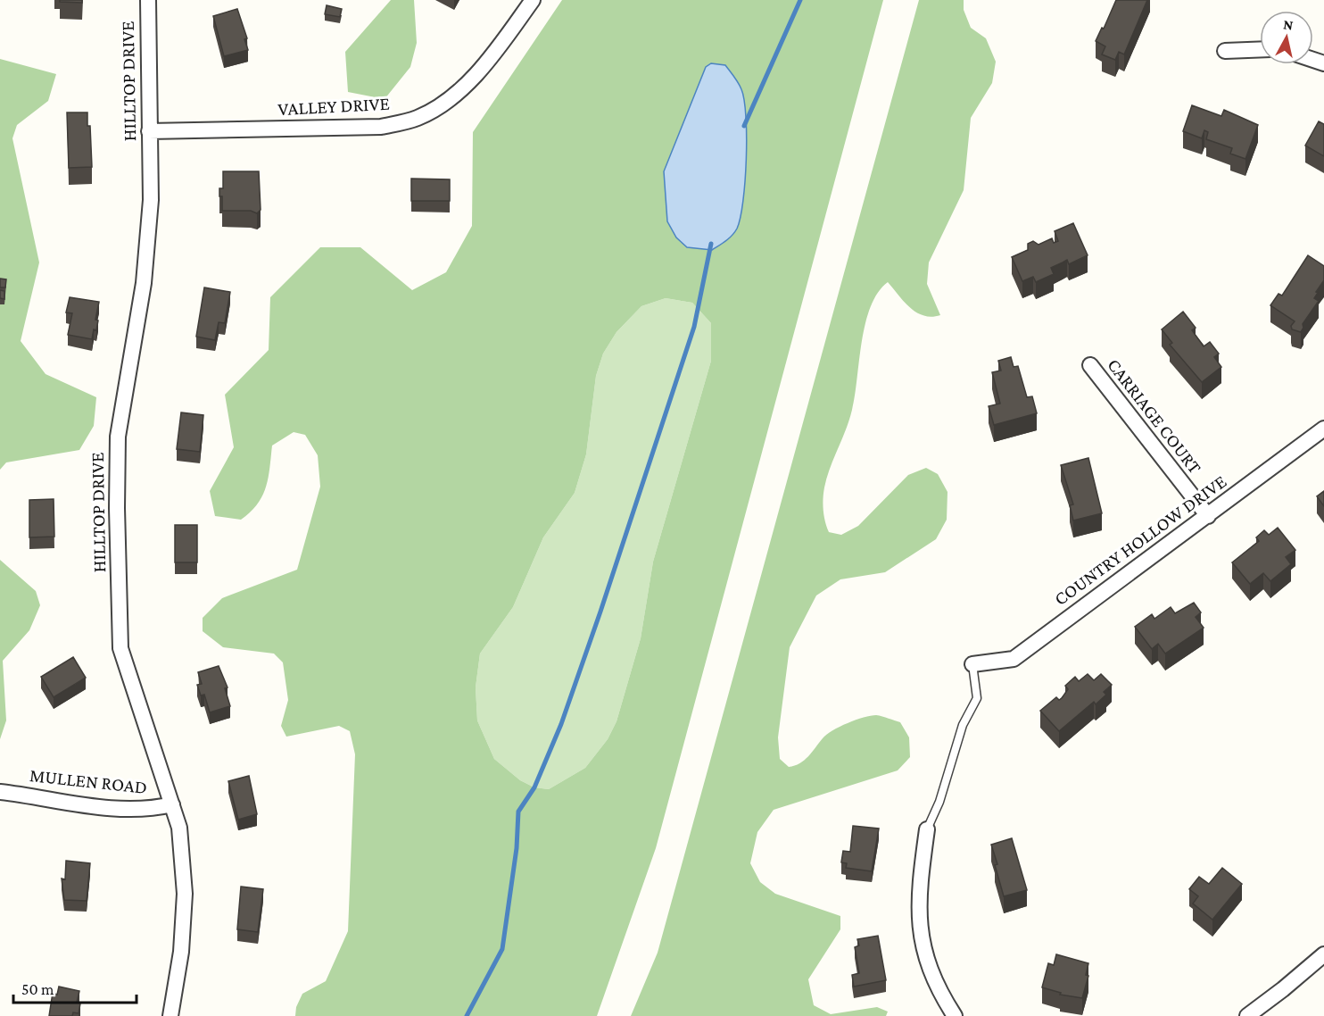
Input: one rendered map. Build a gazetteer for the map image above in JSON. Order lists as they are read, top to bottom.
{
  "streets": {
    "street": [
      "HILLTOP DRIVE",
      "VALLEY DRIVE",
      "CARRIAGE COURT",
      "COUNTRY HOLLOW DRIVE",
      "MULLEN ROAD"
    ]
  },
  "crossings": [
    ["HILLTOP DRIVE", "VALLEY DRIVE"],
    ["HILLTOP DRIVE", "MULLEN ROAD"],
    ["CARRIAGE COURT", "COUNTRY HOLLOW DRIVE"]
  ],
  "scale_bar": "50 m",
  "north": "top"
}
